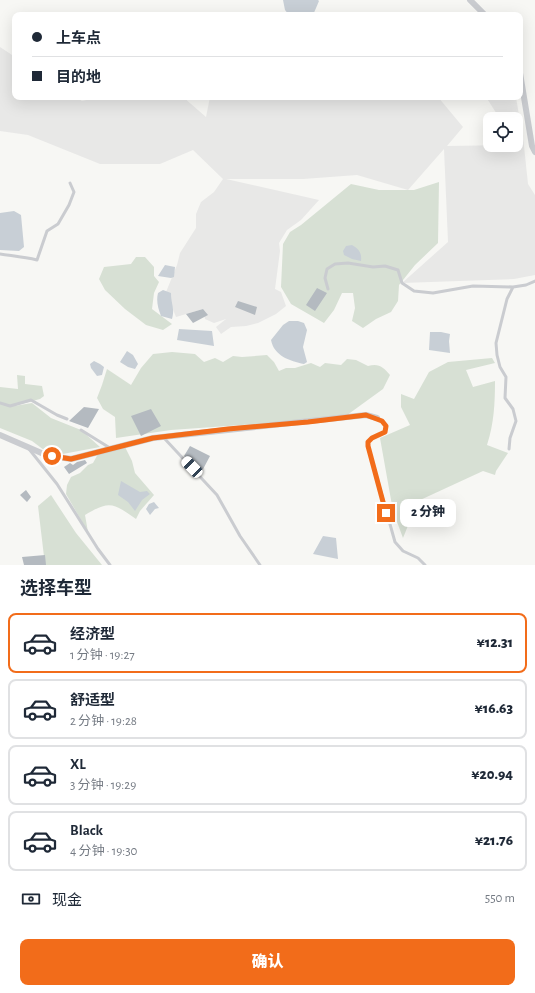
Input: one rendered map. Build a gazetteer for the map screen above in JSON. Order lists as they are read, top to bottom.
{
  "page": {
    "banner": ["上车点", "目的地"],
    "bubble": "2 分钟",
    "heading": "选择车型",
    "list": [
      {
        "name": "经济型",
        "note": "1 分钟 · 19:27",
        "value": "¥12.31"
      },
      {
        "name": "舒适型",
        "note": "2 分钟 · 19:28",
        "value": "¥16.63"
      },
      {
        "name": "XL",
        "note": "3 分钟 · 19:29",
        "value": "¥20.94"
      },
      {
        "name": "Black",
        "note": "4 分钟 · 19:30",
        "value": "¥21.76"
      }
    ],
    "pay": ["现金", "550 m"],
    "buttons": "确认"
  }
}
